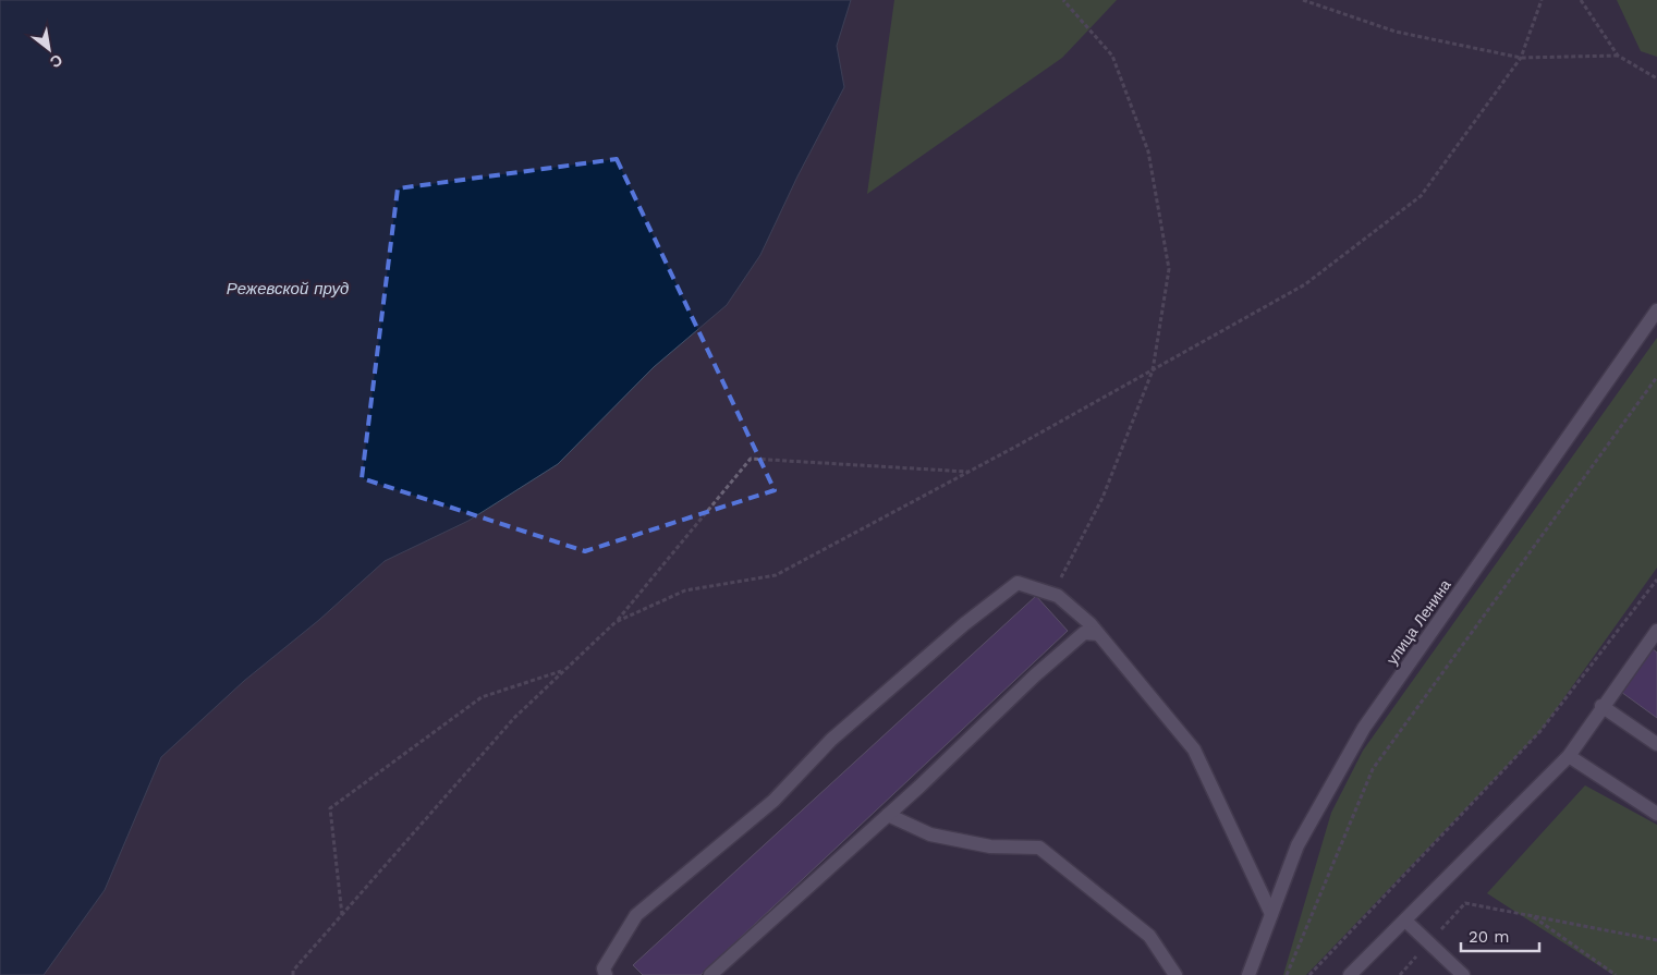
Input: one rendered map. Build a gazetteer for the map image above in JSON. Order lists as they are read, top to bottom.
{
  "streets": {
    "street": ["улица Ленина"]
  },
  "water": ["Режевской пруд"],
  "scale_bar": "20 m",
  "north": "bottom right"
}
